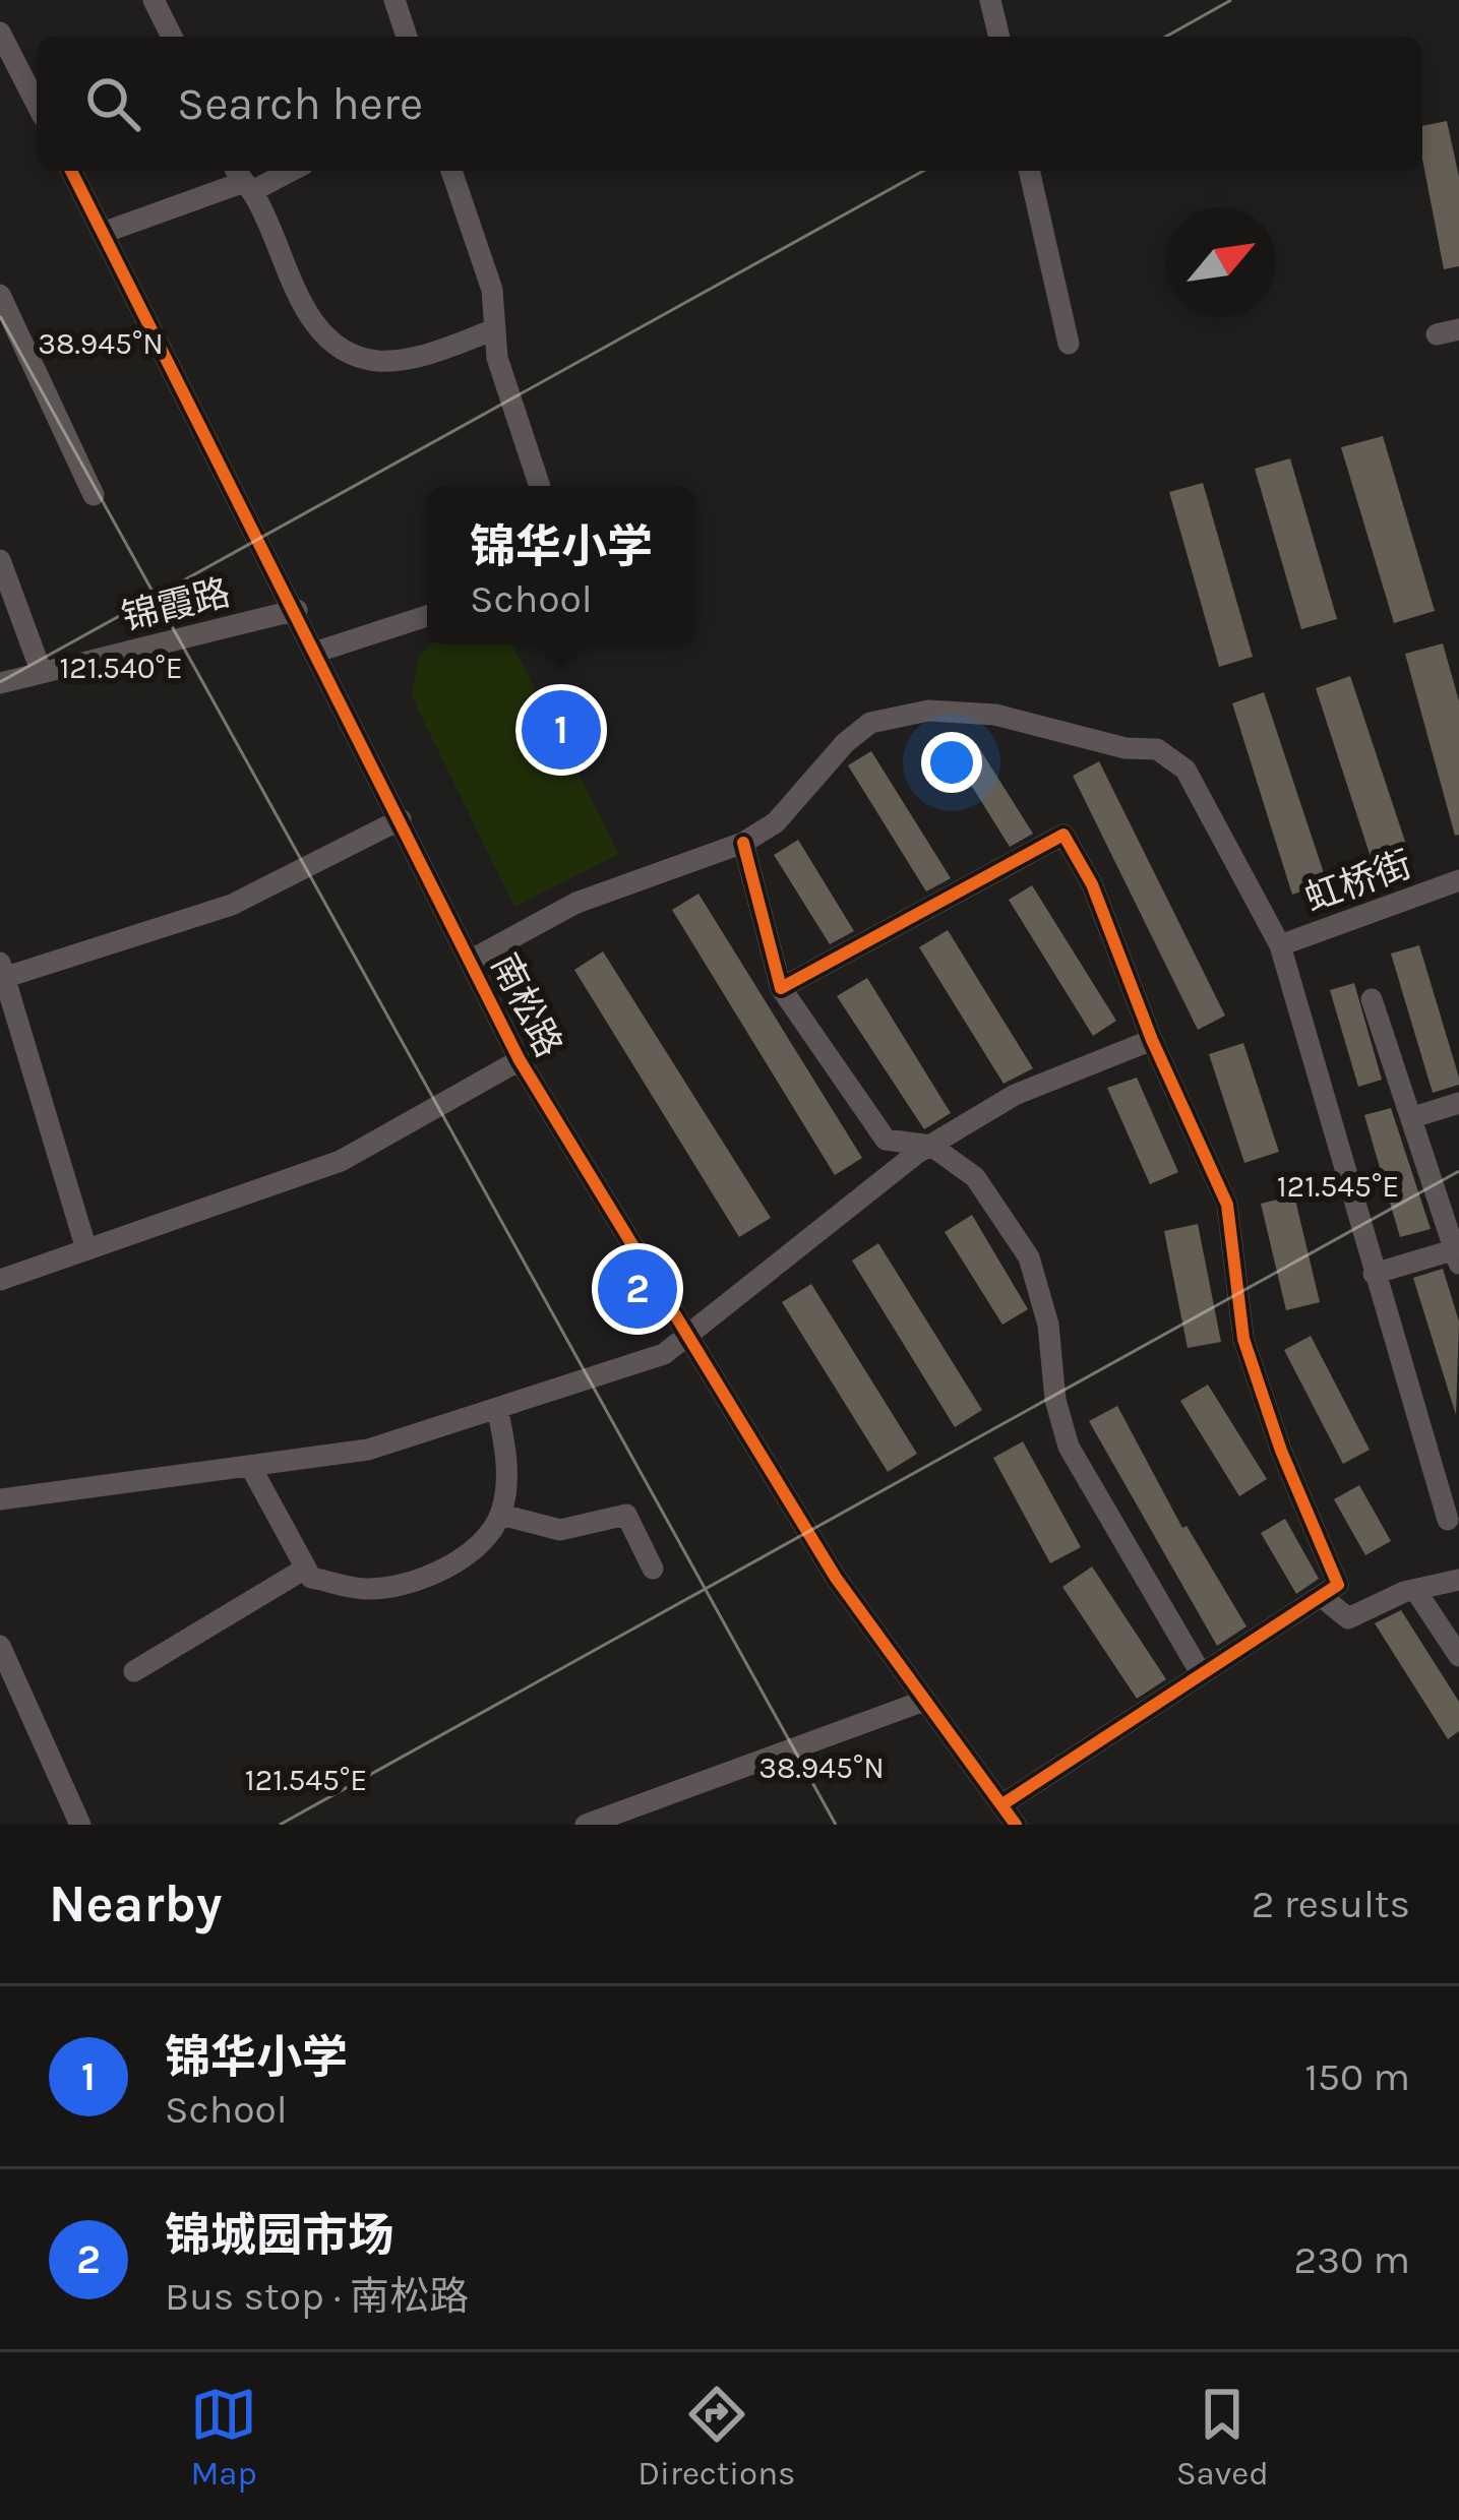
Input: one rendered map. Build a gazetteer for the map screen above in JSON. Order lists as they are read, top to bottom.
{
  "streets": {
    "street": ["锦霞路", "虹桥街", "南松路"]
  },
  "crossings": [
    ["锦霞路", "南松路"]
  ],
  "north": "top right",
  "page": {
    "search": "Search here",
    "popup": ["锦华小学", "School"],
    "pins": ["1", "2"],
    "heading": ["Nearby", "2 results"],
    "list": [
      {
        "mark": "1",
        "name": "锦华小学",
        "note": "School",
        "value": "150 m"
      },
      {
        "mark": "2",
        "name": "锦城园市场",
        "note": "Bus stop · 南松路",
        "value": "230 m"
      }
    ],
    "nav": ["Map", "Directions", "Saved"]
  },
  "coordinates": ["38.945°N", "121.540°E", "121.545°E"]
}
